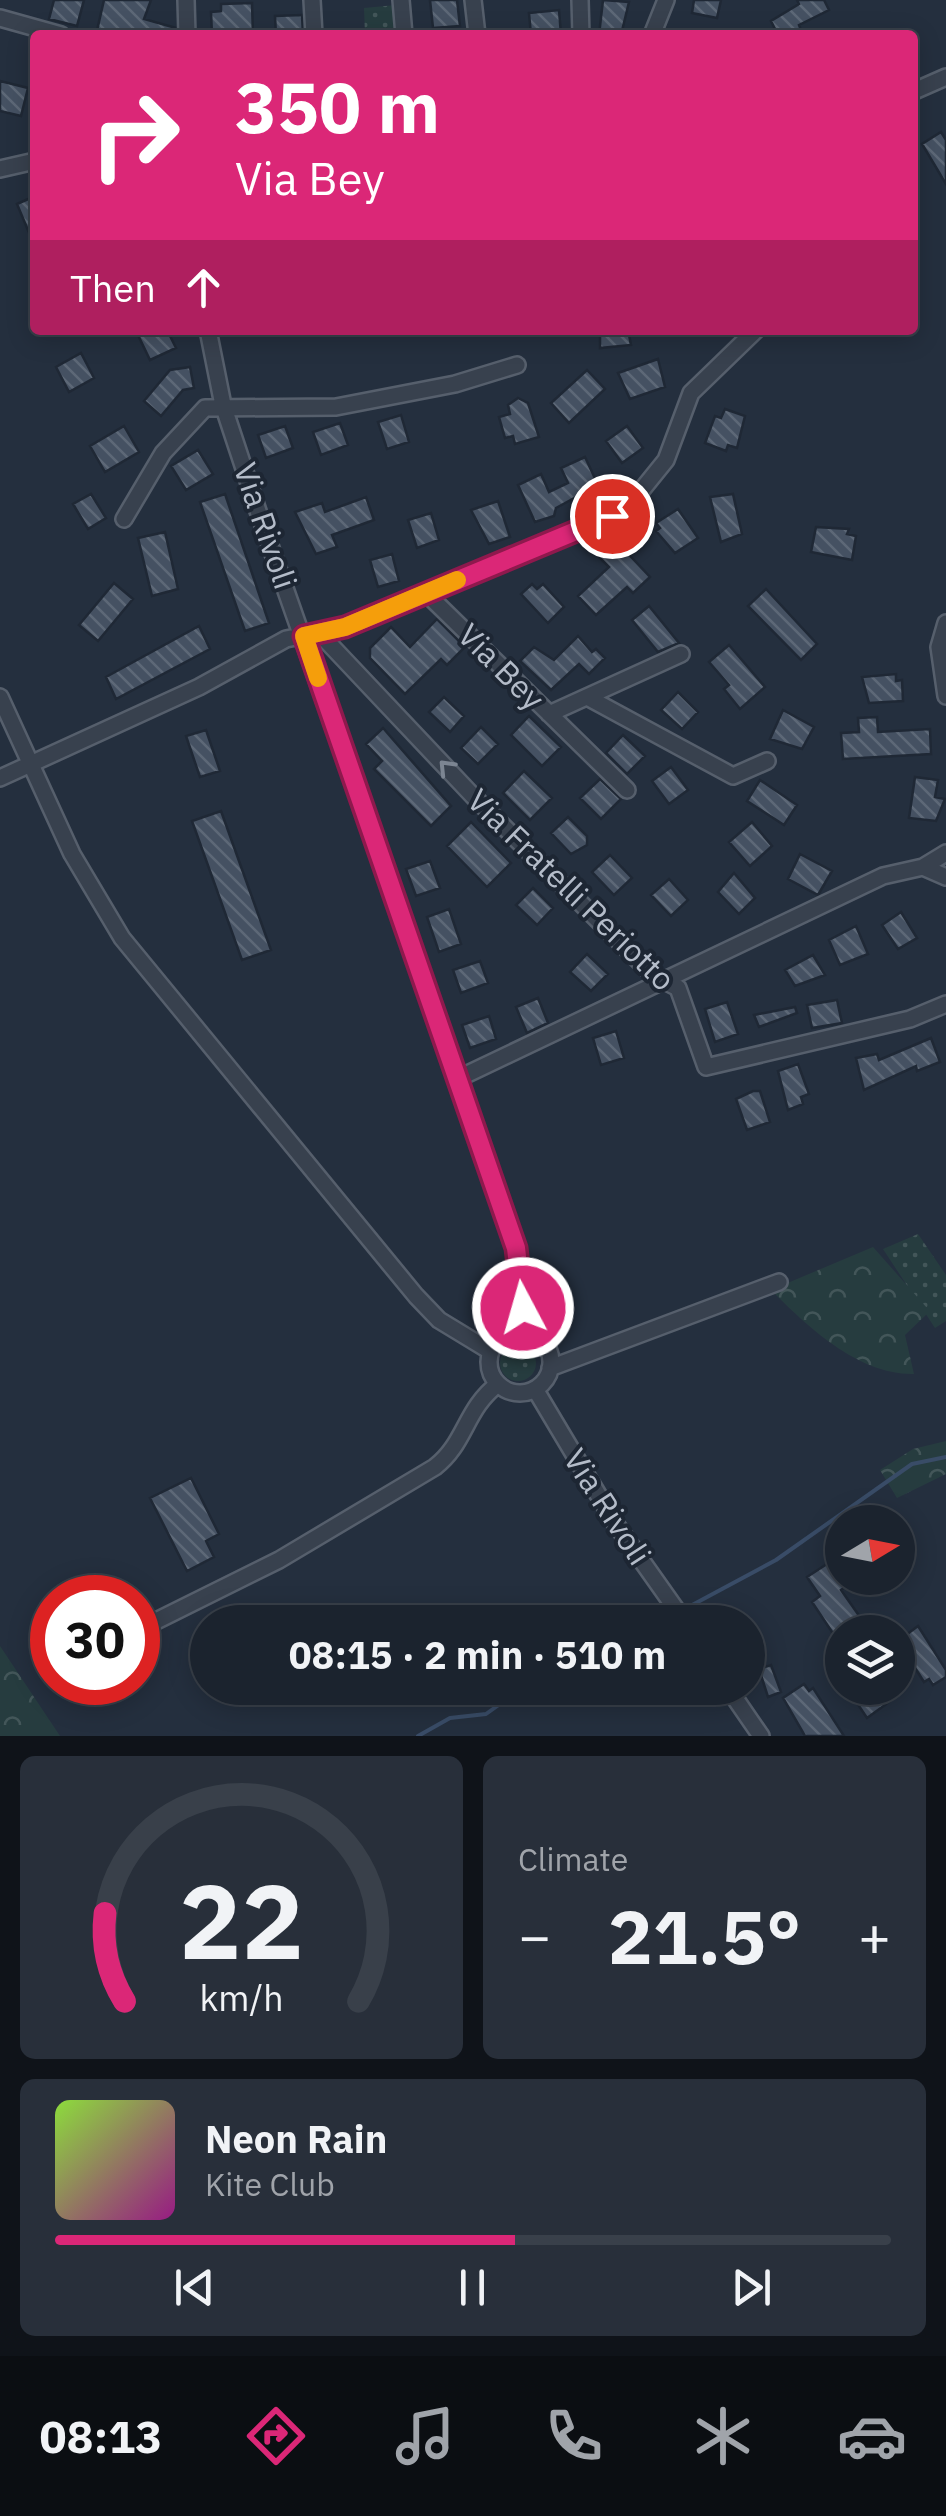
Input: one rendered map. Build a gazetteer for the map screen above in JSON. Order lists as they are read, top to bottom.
{
  "streets": {
    "street": ["Via Rivoli", "Via Bey", "Via Fratelli Periotto"]
  },
  "one_way": ["Via Fratelli Periotto"],
  "north": "right",
  "page": {
    "turn": ["350 m", "Via Bey"],
    "then": "Then",
    "limit": "30",
    "trip": "08:15 · 2 min · 510 m",
    "tile": "Climate",
    "heat": ["−", "21.5°", "+"],
    "song": ["Neon Rain", "Kite Club"],
    "tabs": "08:13",
    "gauge": ["22", "km/h"]
  }
}
